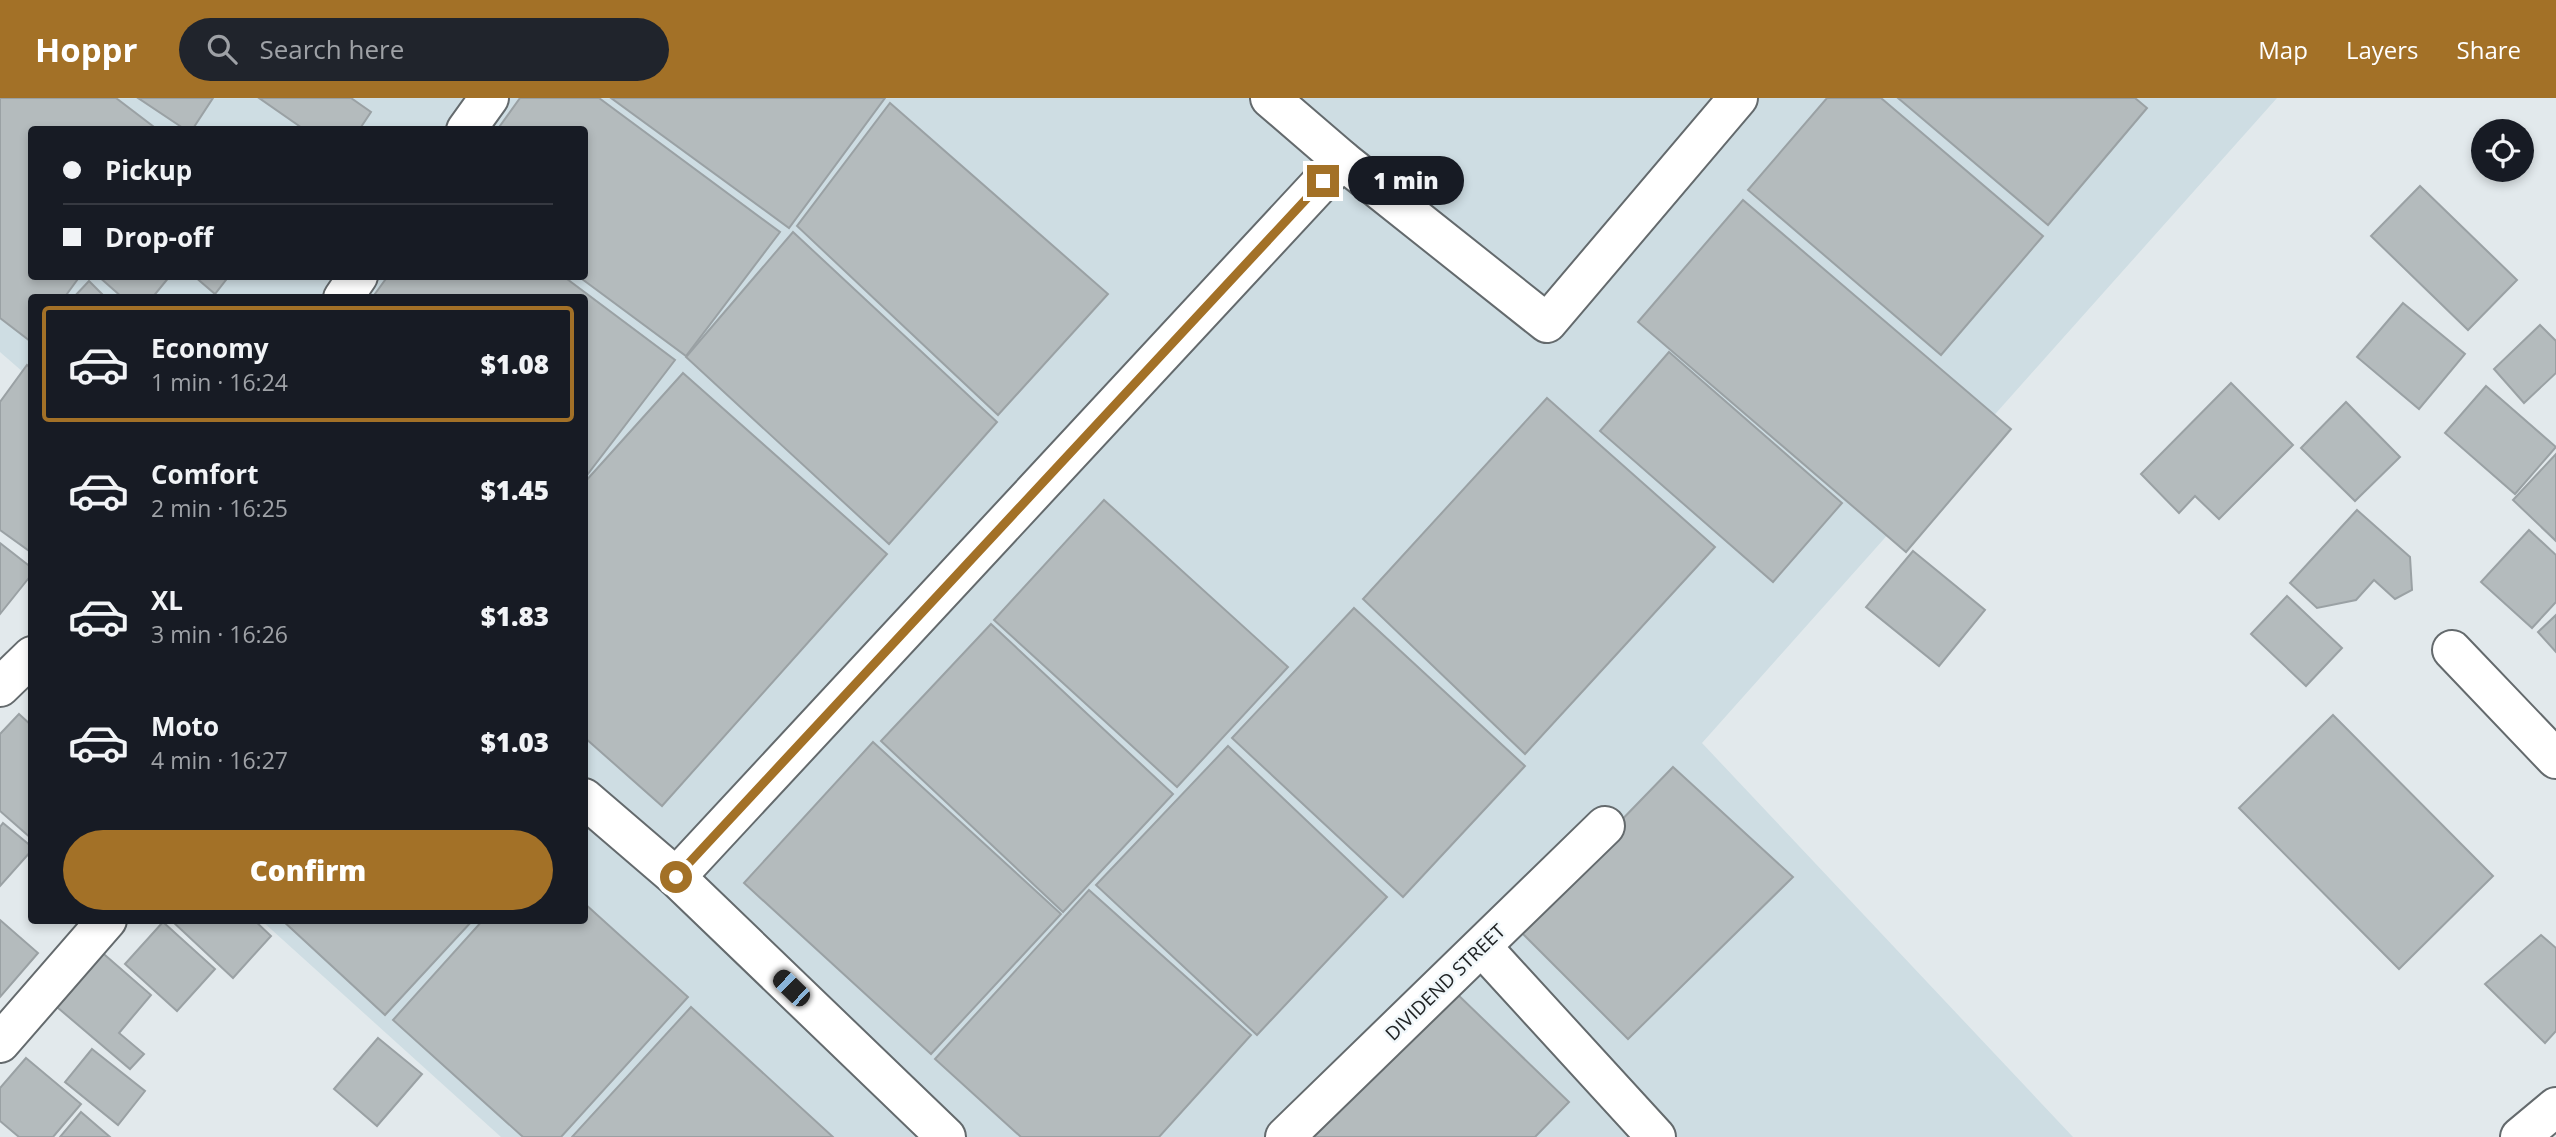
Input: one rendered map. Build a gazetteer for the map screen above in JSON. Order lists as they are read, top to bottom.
{
  "streets": {
    "street": ["DIVIDEND STREET"]
  },
  "page": {
    "header": "Hoppr",
    "search": "Search here",
    "nav": ["Map", "Layers", "Share"],
    "banner": ["Pickup", "Drop-off"],
    "bubble": "1 min",
    "list": [
      {
        "name": "Economy",
        "note": "1 min · 16:24",
        "value": "$1.08"
      },
      {
        "name": "Comfort",
        "note": "2 min · 16:25",
        "value": "$1.45"
      },
      {
        "name": "XL",
        "note": "3 min · 16:26",
        "value": "$1.83"
      },
      {
        "name": "Moto",
        "note": "4 min · 16:27",
        "value": "$1.03"
      }
    ],
    "buttons": "Confirm"
  }
}
